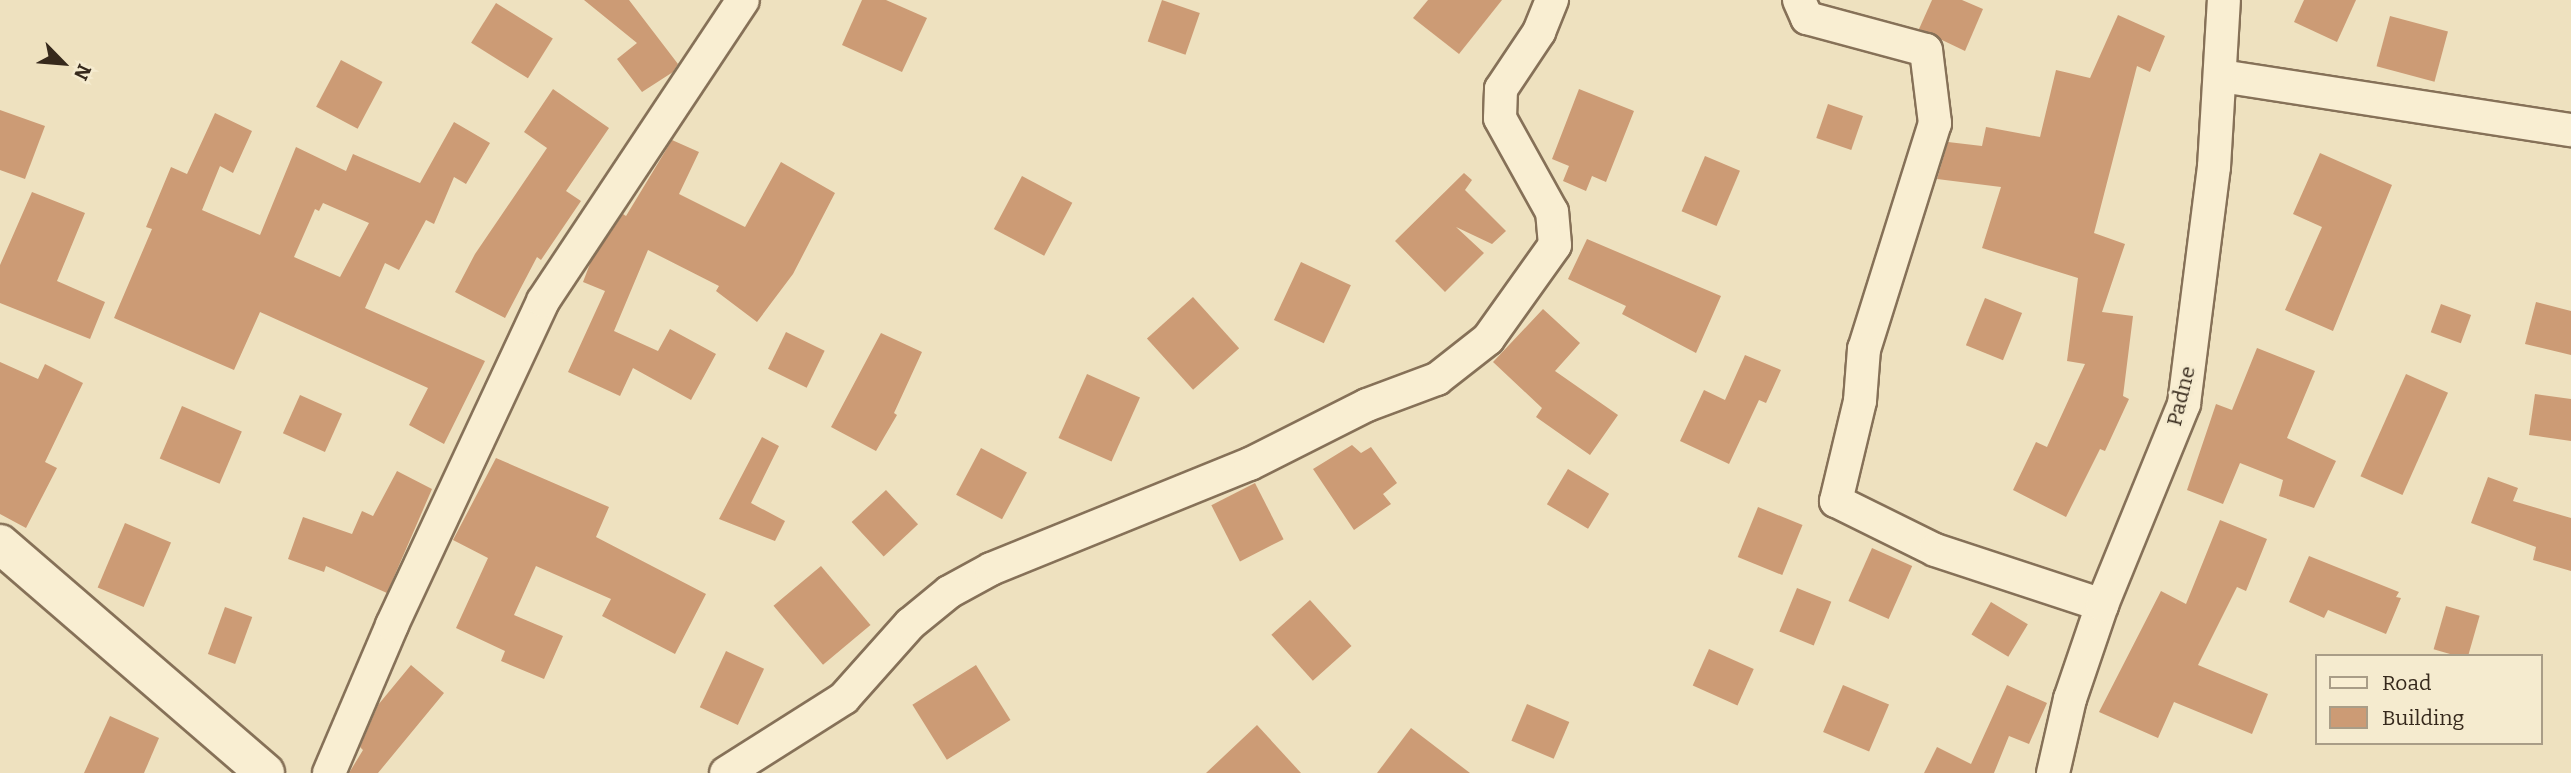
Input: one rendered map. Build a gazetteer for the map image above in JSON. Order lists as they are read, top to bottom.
{
  "streets": {
    "street": ["Padne"]
  },
  "legend": ["Road", "Building"],
  "north": "bottom right"
}
